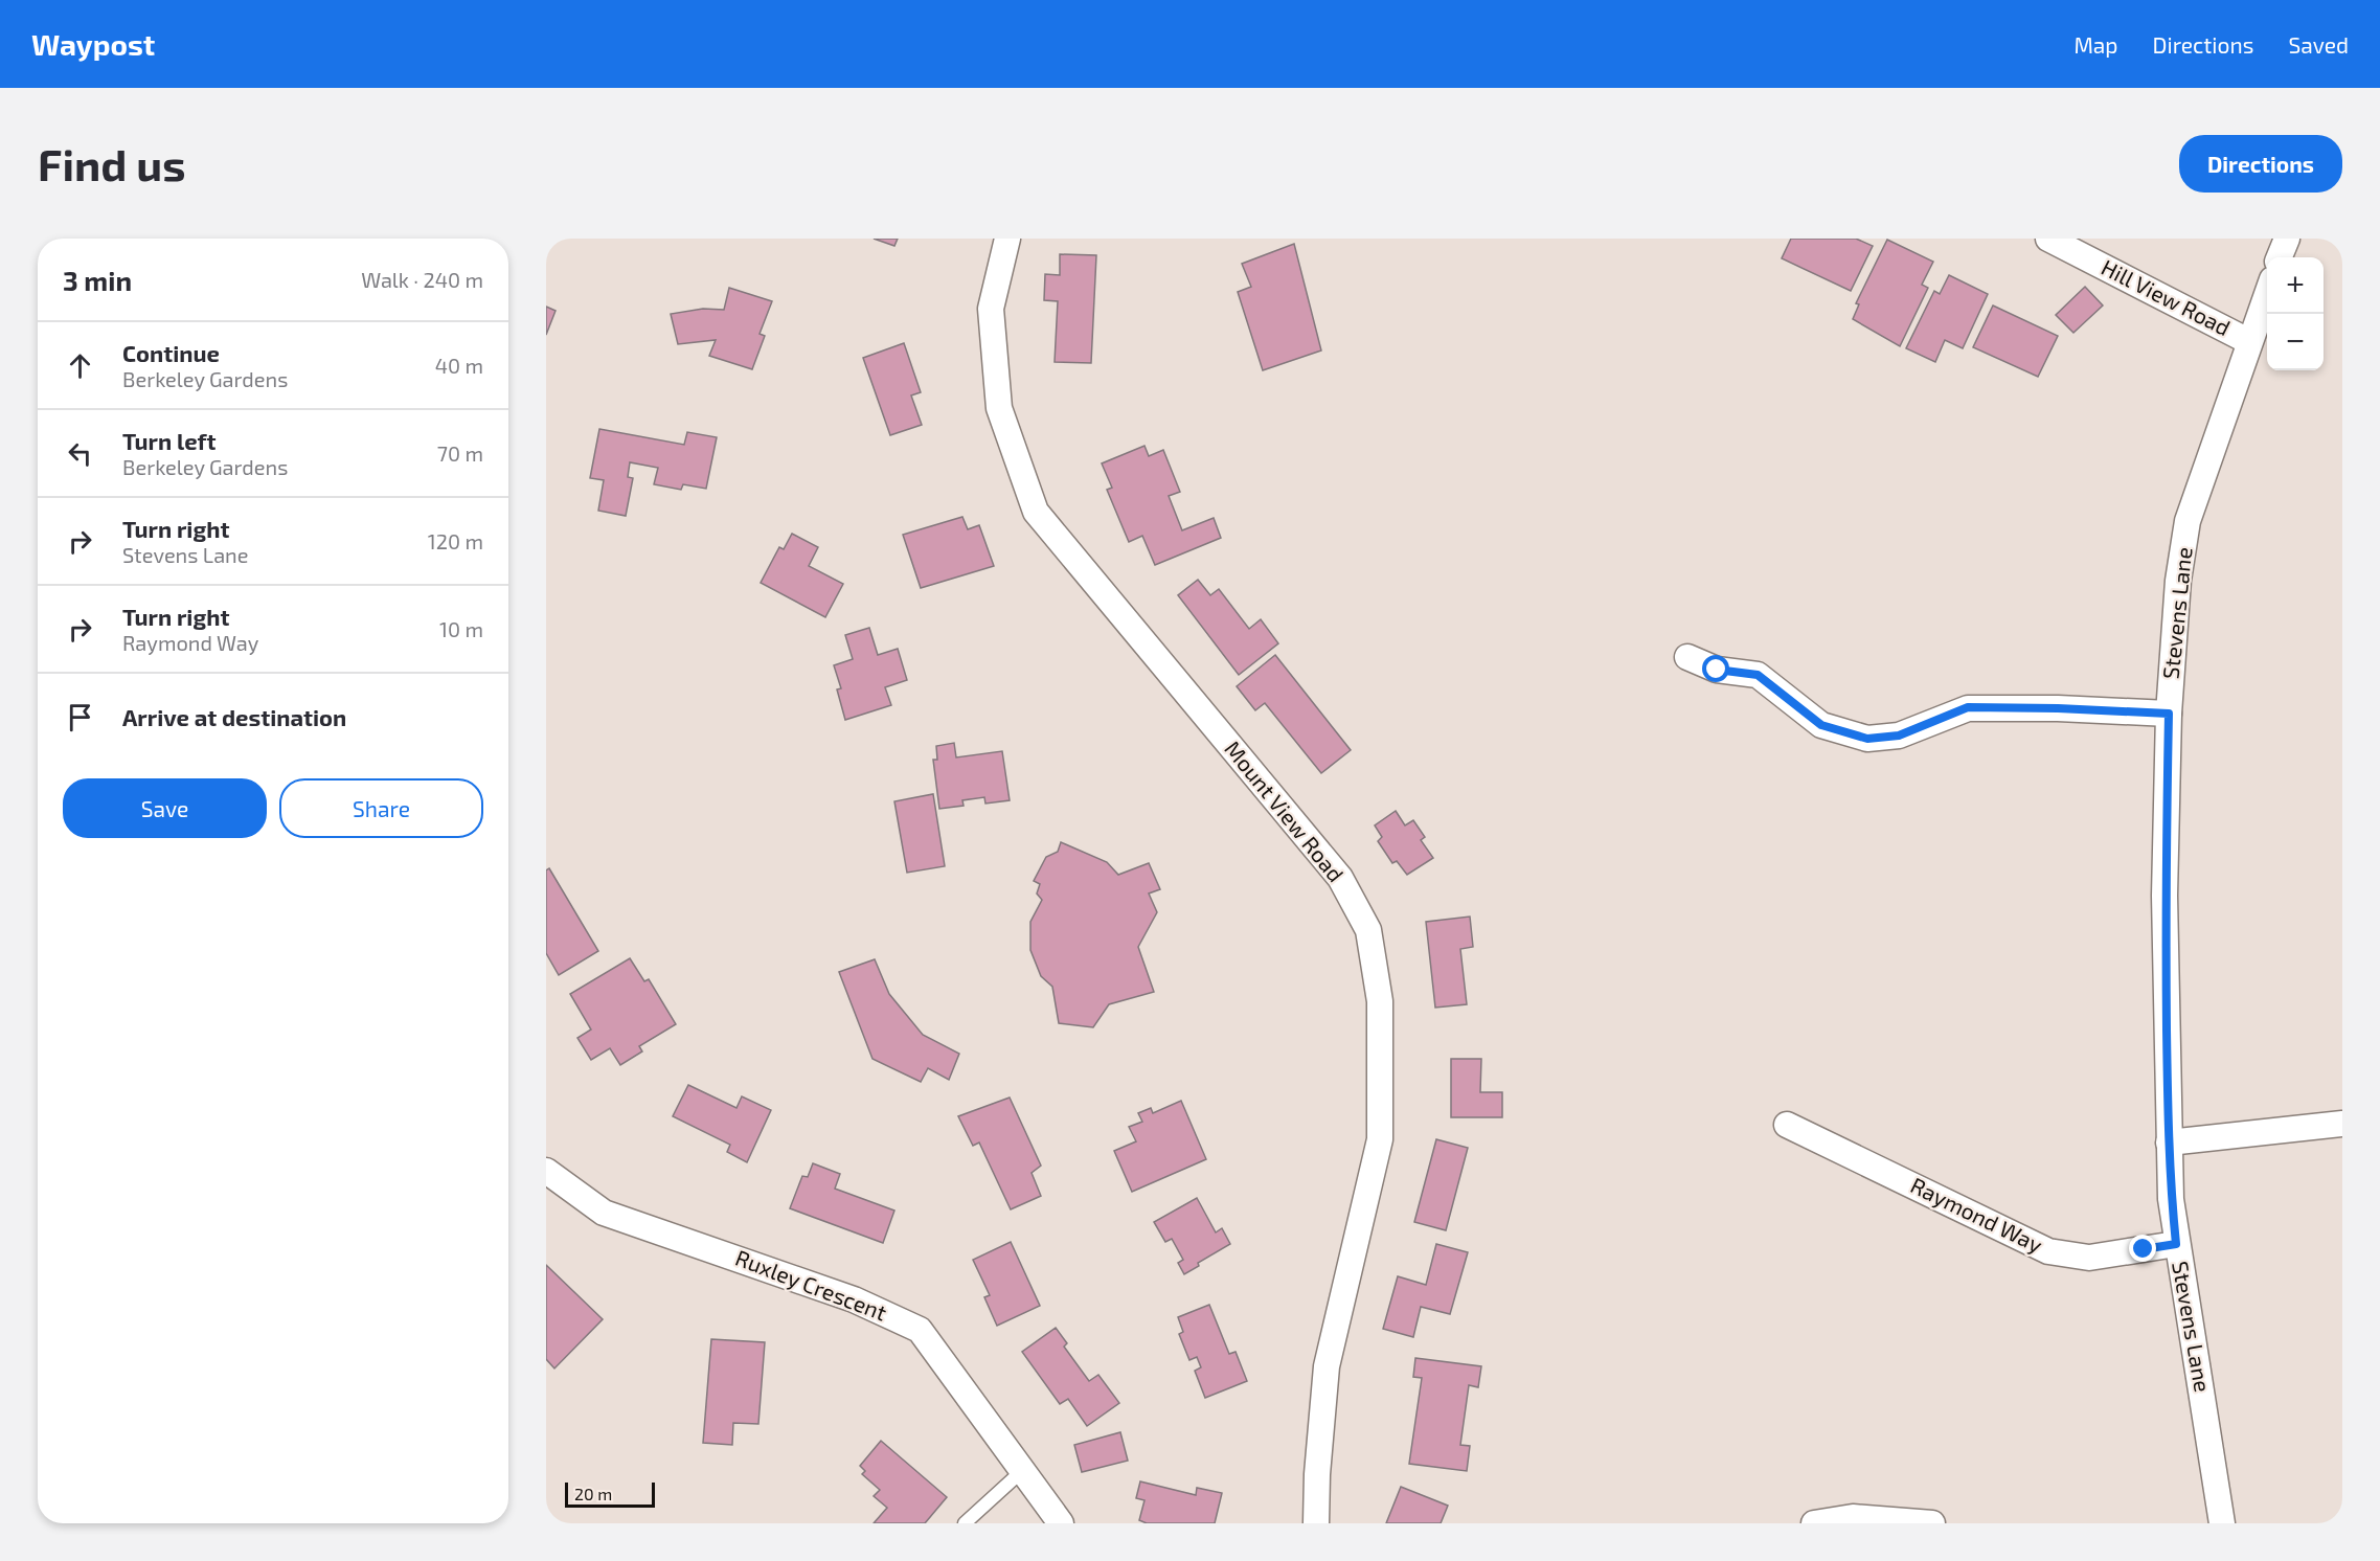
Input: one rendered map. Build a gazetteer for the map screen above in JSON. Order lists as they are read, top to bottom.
{
  "streets": {
    "street": [
      "Hill View Road",
      "Stevens Lane",
      "Mount View Road",
      "Raymond Way",
      "Ruxley Crescent"
    ]
  },
  "crossings": [
    ["Hill View Road", "Stevens Lane"],
    ["Stevens Lane", "Raymond Way"]
  ],
  "scale_bar": "20 m",
  "page": {
    "header": "Waypost",
    "nav": ["Map", "Directions", "Saved"],
    "buttons": [
      "Directions",
      ["Save", "Share"]
    ],
    "title": "Find us",
    "heading": ["3 min", "Walk · 240 m"],
    "map_buttons": ["+", "−"],
    "list": [
      ["Continue", "Berkeley Gardens", "40 m"],
      ["Turn left", "Berkeley Gardens", "70 m"],
      ["Turn right", "Stevens Lane", "120 m"],
      ["Turn right", "Raymond Way", "10 m"],
      "Arrive at destination"
    ],
    "scale": "20 m"
  }
}
